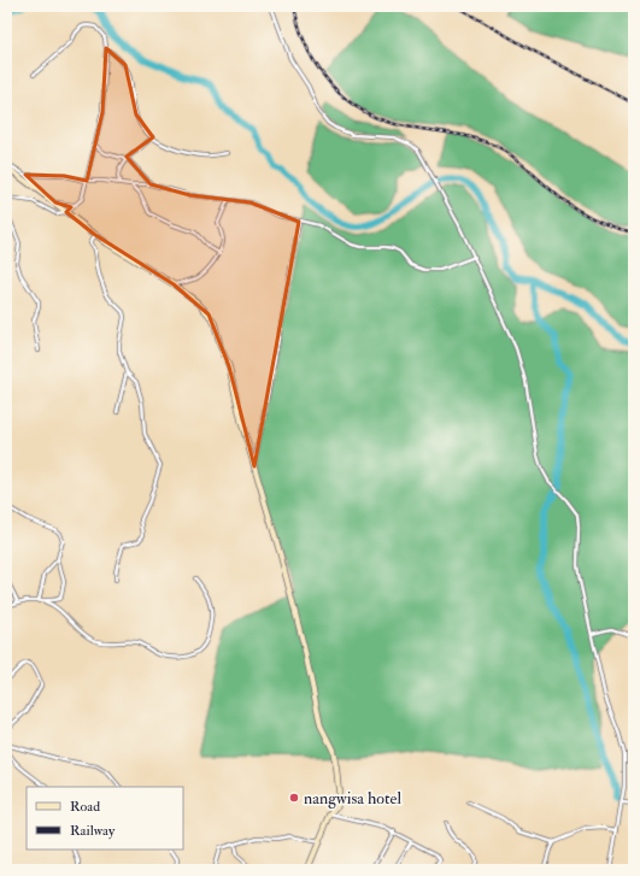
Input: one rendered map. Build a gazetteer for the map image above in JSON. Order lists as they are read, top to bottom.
{
  "places": ["nangwisa hotel"],
  "legend": ["Road", "Railway"]
}
